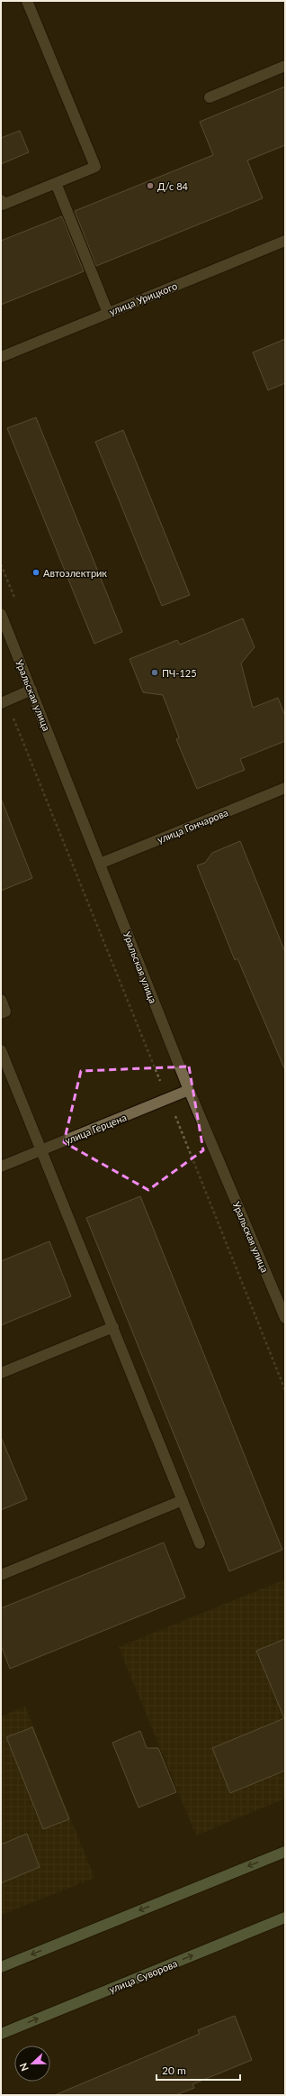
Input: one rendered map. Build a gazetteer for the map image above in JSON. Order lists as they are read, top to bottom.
{
  "streets": {
    "main road": ["улица Суворова"],
    "street": [
      "улица Урицкого",
      "Уральская улица",
      "улица Гончарова",
      "улица Герцена"
    ]
  },
  "crossings": [
    ["Уральская улица", "улица Гончарова"],
    ["Уральская улица", "улица Герцена"]
  ],
  "places": ["Д/с 84", "Автоэлектрик", "ПЧ-125"],
  "scale_bar": "20 m",
  "north": "left"
}
